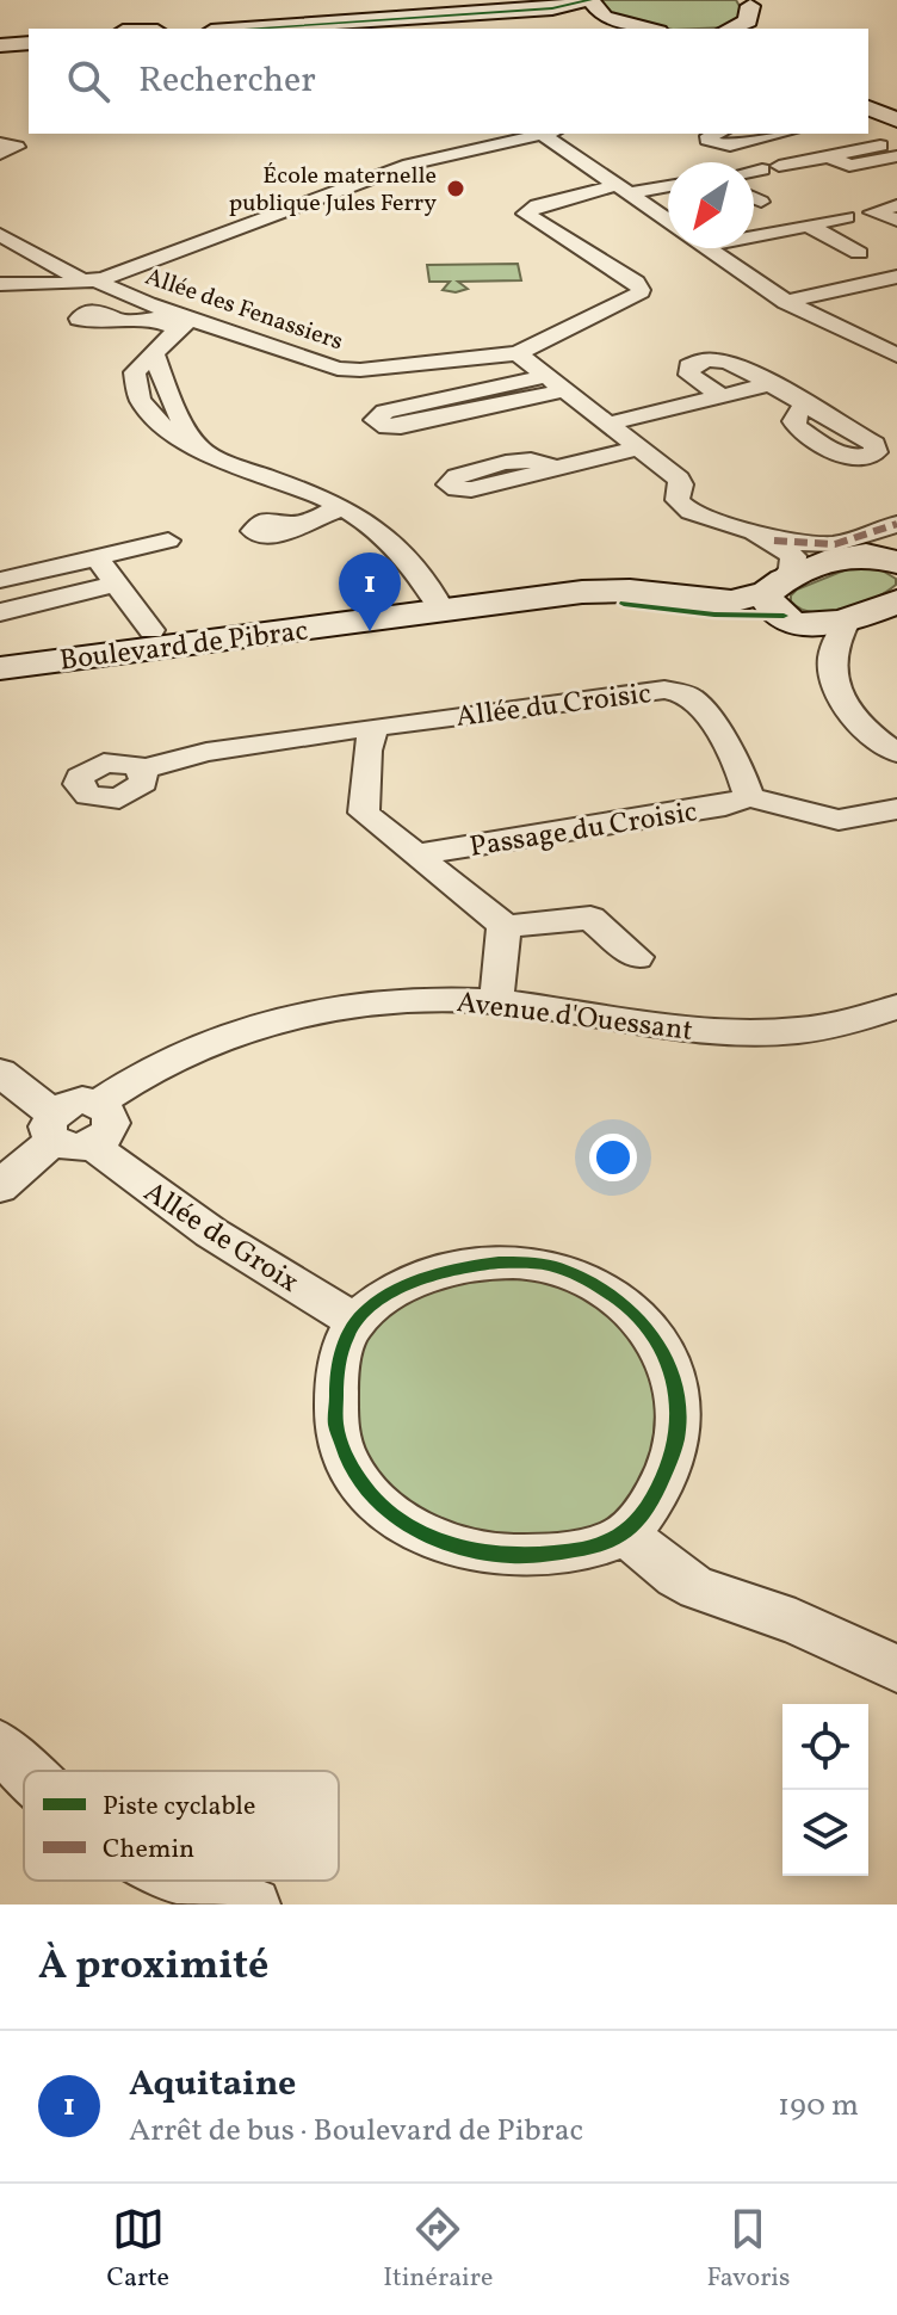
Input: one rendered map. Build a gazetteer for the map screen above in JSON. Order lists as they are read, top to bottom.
{
  "streets": {
    "street": [
      "Allée des Fenassiers",
      "Boulevard de Pibrac",
      "Allée du Croisic",
      "Passage du Croisic",
      "Avenue d'Ouessant",
      "Allée de Groix"
    ]
  },
  "crossings": [
    ["Allée du Croisic", "Passage du Croisic"],
    ["Avenue d'Ouessant", "Allée de Groix"]
  ],
  "places": ["École maternelle publique Jules Ferry"],
  "legend": ["Piste cyclable", "Chemin"],
  "north": "bottom left",
  "page": {
    "search": "Rechercher",
    "pins": "1",
    "heading": "À proximité",
    "list": [
      {
        "mark": "1",
        "name": "Aquitaine",
        "note": "Arrêt de bus · Boulevard de Pibrac",
        "value": "190 m"
      }
    ],
    "nav": ["Carte", "Itinéraire", "Favoris"]
  }
}
